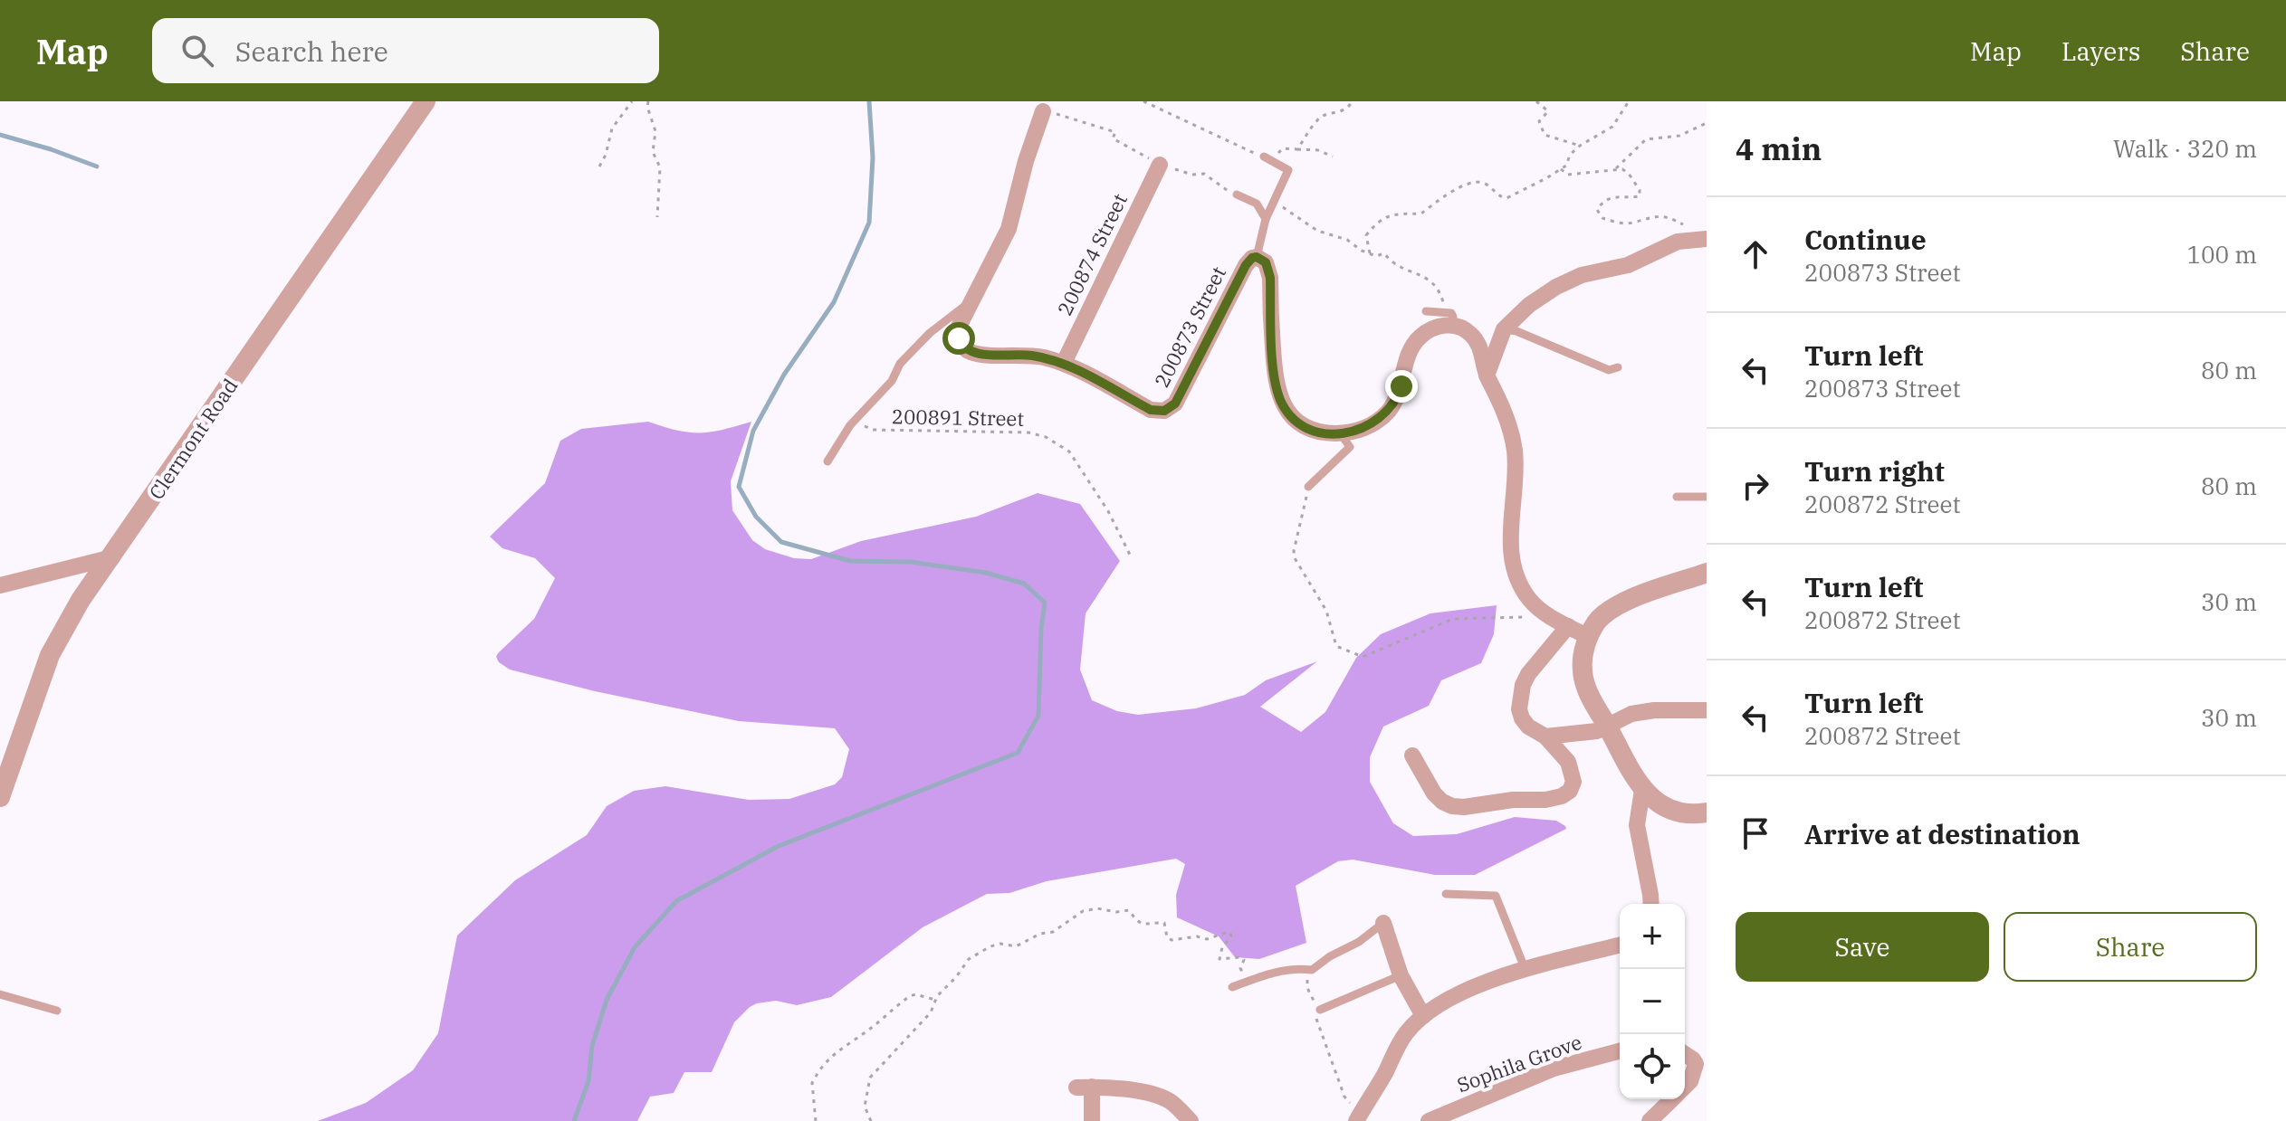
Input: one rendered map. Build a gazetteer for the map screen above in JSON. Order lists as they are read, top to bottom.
{
  "streets": {
    "street": [
      "200874 Street",
      "200873 Street",
      "Clermont Road",
      "Sophila Grove"
    ],
    "path": ["200891 Street"]
  },
  "crossings": [
    ["200874 Street", "200873 Street"]
  ],
  "page": {
    "header": "Map",
    "search": "Search here",
    "nav": ["Map", "Layers", "Share"],
    "heading": ["4 min", "Walk · 320 m"],
    "list": [
      ["Continue", "200873 Street", "100 m"],
      ["Turn left", "200873 Street", "80 m"],
      ["Turn right", "200872 Street", "80 m"],
      ["Turn left", "200872 Street", "30 m"],
      ["Turn left", "200872 Street", "30 m"],
      "Arrive at destination"
    ],
    "buttons": ["Save", "Share"],
    "map_buttons": ["+", "−"]
  }
}
